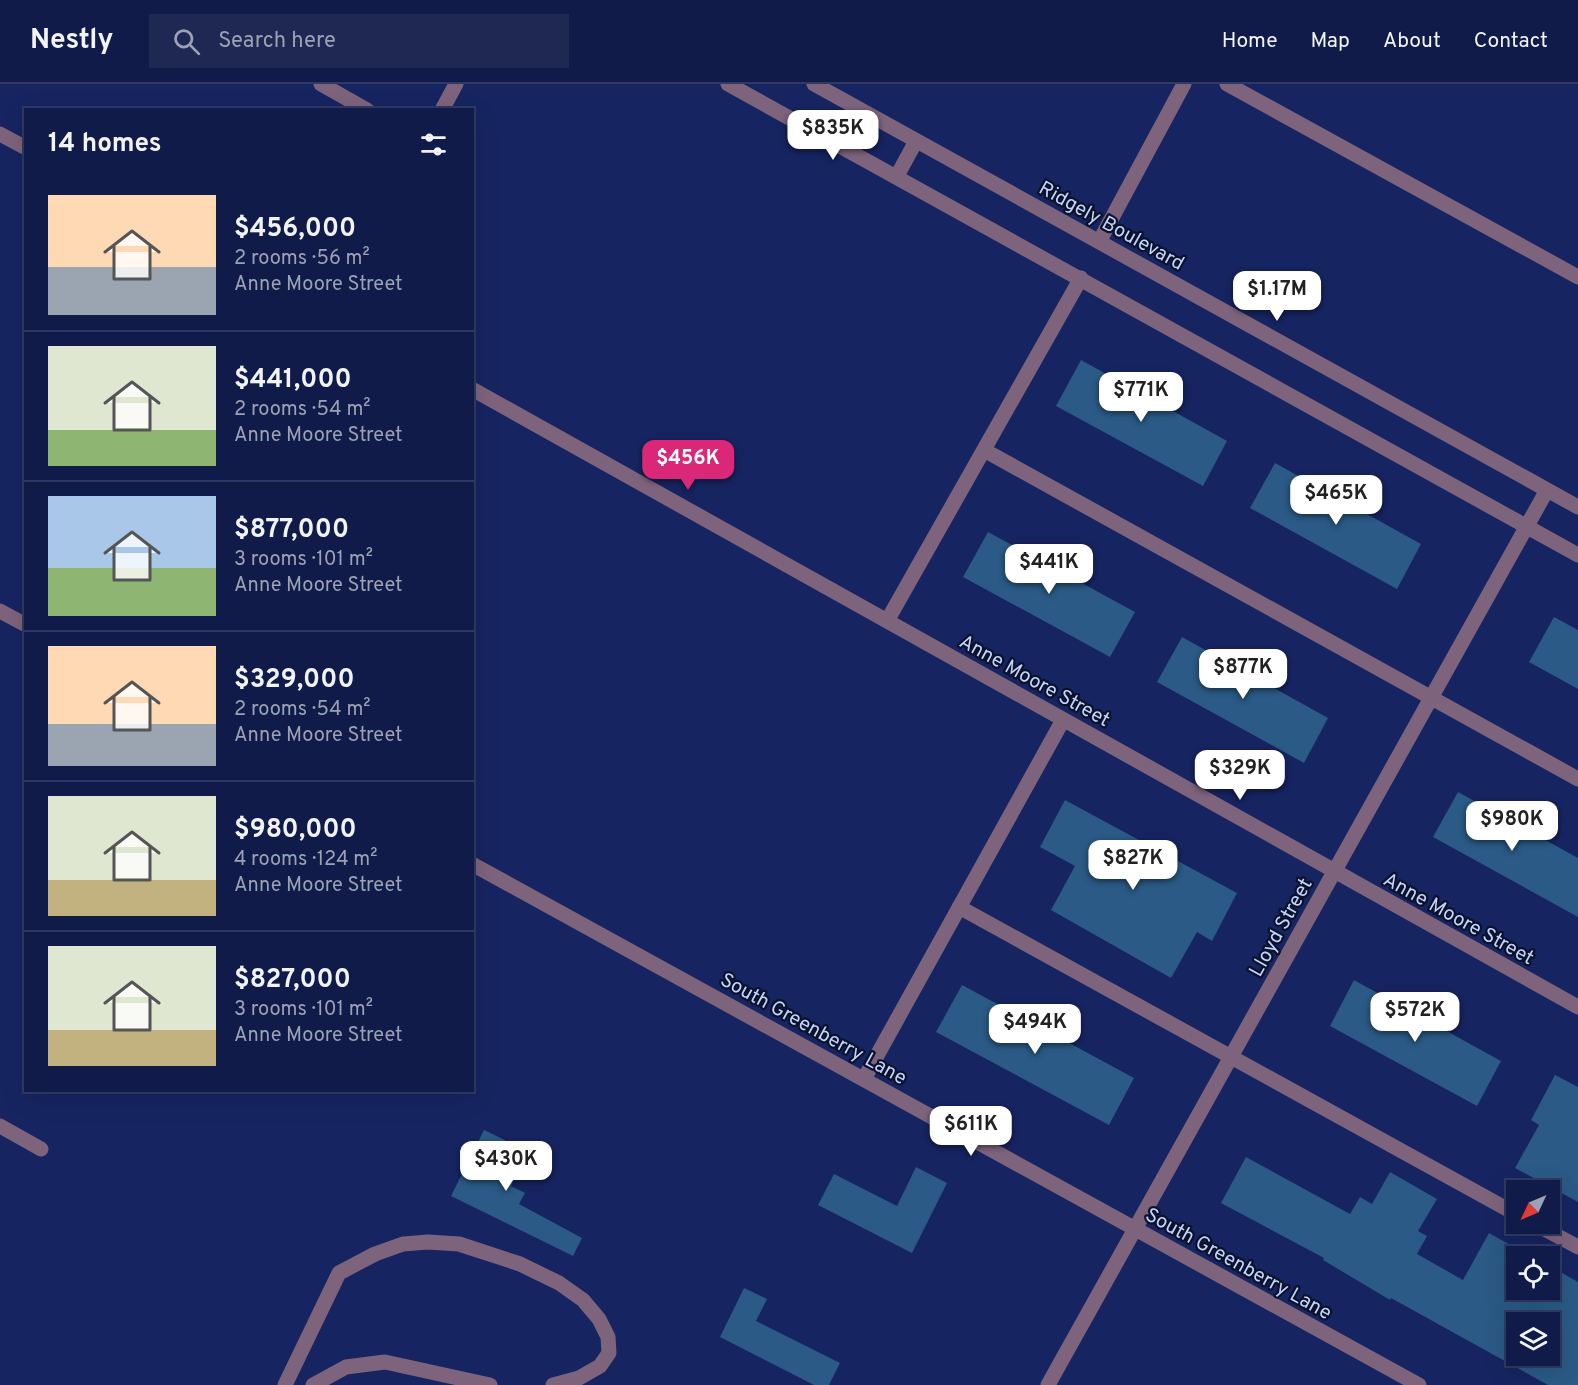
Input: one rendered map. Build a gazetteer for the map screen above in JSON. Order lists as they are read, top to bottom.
{
  "streets": {
    "street": [
      "Ridgely Boulevard",
      "Anne Moore Street",
      "Lloyd Street",
      "South Greenberry Lane"
    ]
  },
  "crossings": [
    ["Ridgely Boulevard", "Lloyd Street"],
    ["Anne Moore Street", "Lloyd Street"],
    ["Lloyd Street", "South Greenberry Lane"]
  ],
  "north": "bottom left",
  "page": {
    "header": "Nestly",
    "search": "Search here",
    "nav": [
      "Home",
      "Map",
      "About",
      "Contact"
    ],
    "heading": "14 homes",
    "price": [
      "$835K",
      "$1.17M",
      "$771K",
      "$456K",
      "$465K",
      "$441K",
      "$877K",
      "$329K",
      "$980K",
      "$827K",
      "$572K",
      "$494K",
      "$611K",
      "$430K"
    ],
    "list": [
      {
        "name": "$456,000",
        "note": "2 rooms · 56 m² · Anne Moore Street"
      },
      {
        "name": "$441,000",
        "note": "2 rooms · 54 m² · Anne Moore Street"
      },
      {
        "name": "$877,000",
        "note": "3 rooms · 101 m² · Anne Moore Street"
      },
      {
        "name": "$329,000",
        "note": "2 rooms · 54 m² · Anne Moore Street"
      },
      {
        "name": "$980,000",
        "note": "4 rooms · 124 m² · Anne Moore Street"
      },
      {
        "name": "$827,000",
        "note": "3 rooms · 101 m² · Anne Moore Street"
      }
    ]
  }
}
